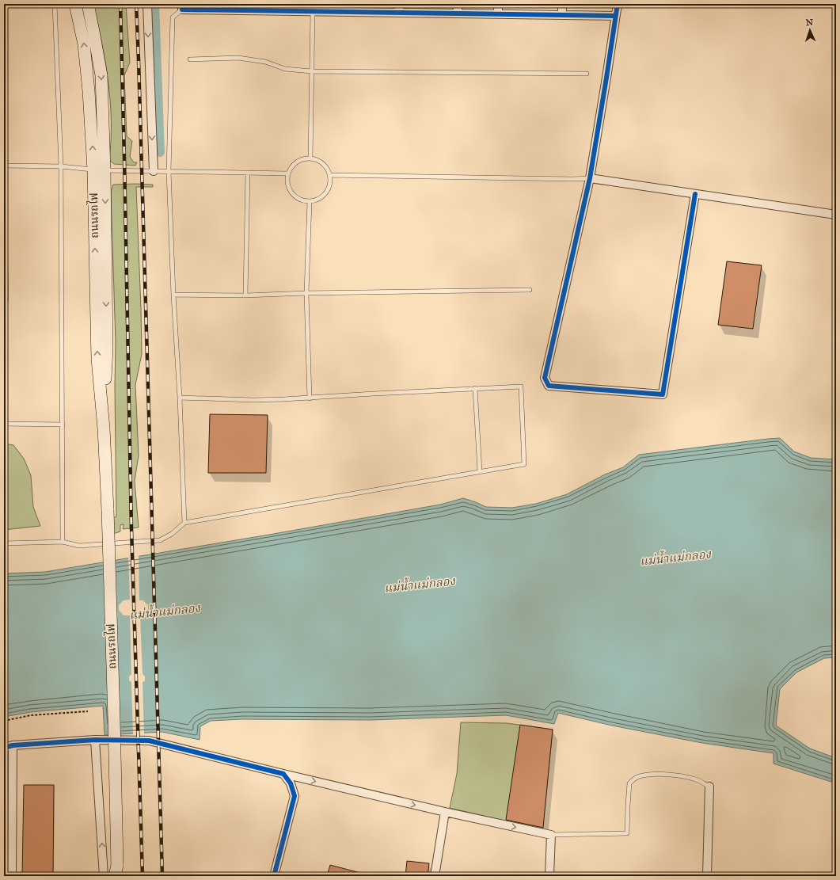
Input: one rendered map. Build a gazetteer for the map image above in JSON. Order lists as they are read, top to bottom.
{
  "streets": {
    "main road": ["ถนนรถไฟ"]
  },
  "water": ["แม่น้ำแม่กลอง"],
  "north": "top"
}
